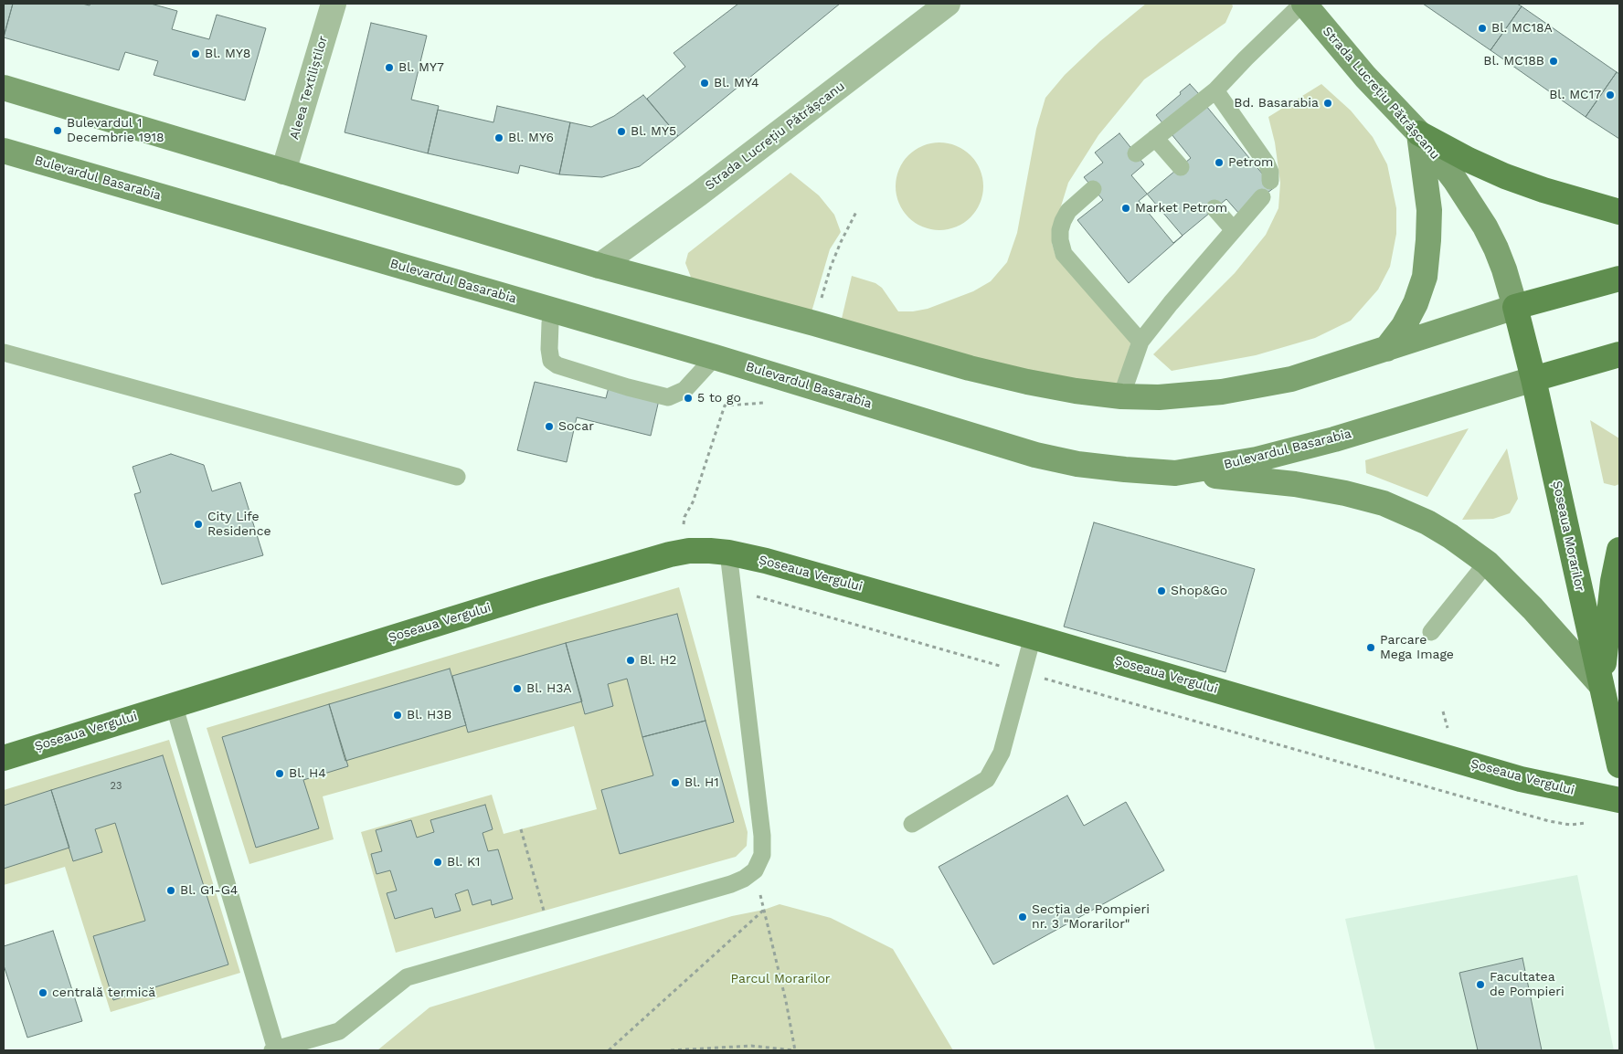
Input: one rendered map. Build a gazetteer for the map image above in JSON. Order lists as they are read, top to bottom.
{
  "streets": {
    "main road": [
      "Strada Lucrețiu Pătrășcanu",
      "Bulevardul Basarabia",
      "Șoseaua Morarilor",
      "Șoseaua Vergului"
    ],
    "street": ["Aleea Textiliștilor"]
  },
  "crossings": [
    ["Strada Lucrețiu Pătrășcanu", "Șoseaua Morarilor"],
    ["Bulevardul Basarabia", "Șoseaua Morarilor"]
  ],
  "parks": ["Parcul Morarilor"],
  "places": [
    "Bl. MC18A",
    "Bl. MY8",
    "Bl. MC18B",
    "Bl. MY7",
    "Bl. MY4",
    "Bl. MC17",
    "Bd. Basarabia",
    "Bulevardul 1 Decembrie 1918",
    "Bl. MY5",
    "Bl. MY6",
    "Petrom",
    "Market Petrom",
    "5 to go",
    "Socar",
    "City Life Residence",
    "Shop&Go",
    "Parcare Mega Image",
    "Bl. H2",
    "Bl. H3A",
    "Bl. H3B",
    "Bl. H4",
    "Bl. H1",
    "Bl. K1",
    "Bl. G1-G4",
    "Secția de Pompieri nr. 3 \"Morarilor\"",
    "Facultatea de Pompieri",
    "centrală termică"
  ],
  "house_numbers": ["23"]
}
